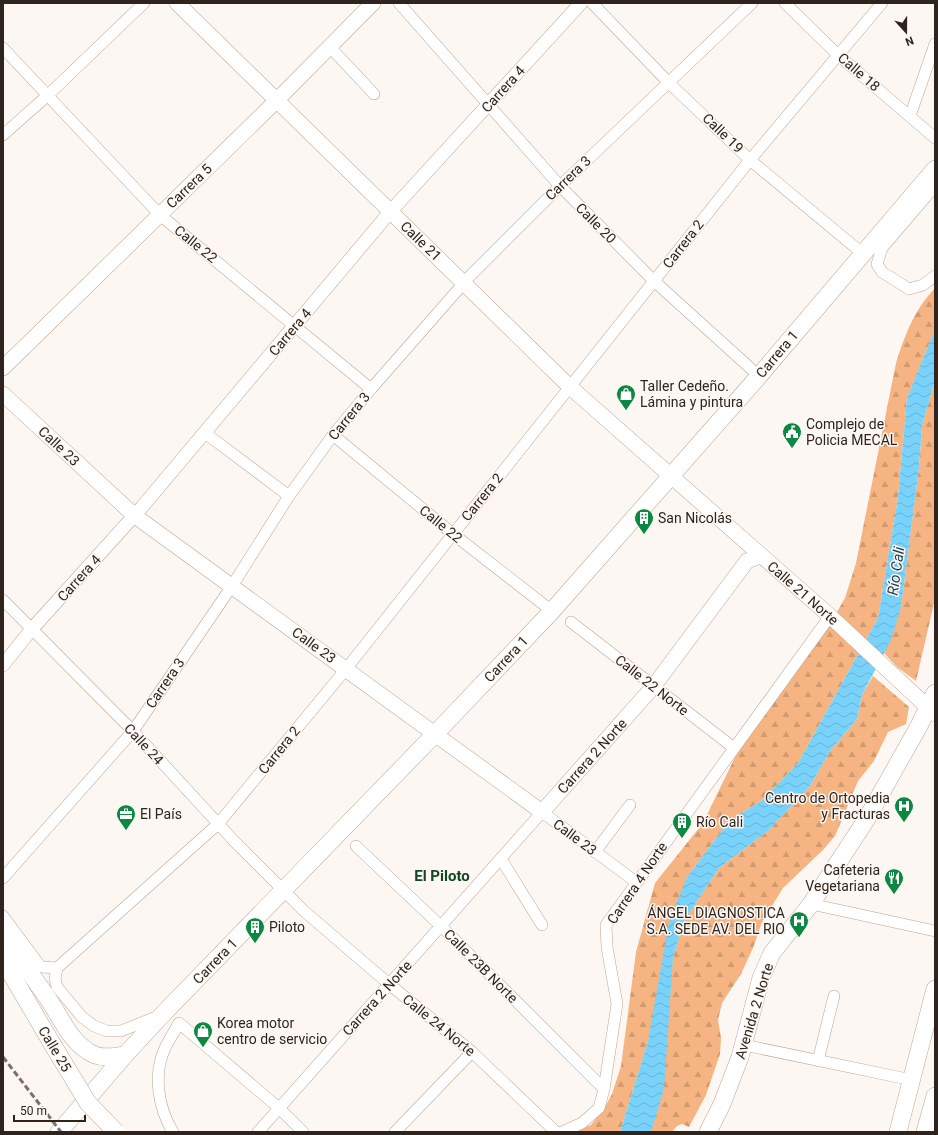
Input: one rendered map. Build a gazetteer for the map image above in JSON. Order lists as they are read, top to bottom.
{
  "streets": {
    "main road": [
      "Carrera 5",
      "Calle 21",
      "Carrera 1",
      "Calle 23",
      "Calle 21 Norte",
      "Carrera 2 Norte",
      "Avenida 2 Norte",
      "Calle 25"
    ],
    "street": [
      "Calle 18",
      "Carrera 4",
      "Calle 19",
      "Carrera 3",
      "Calle 20",
      "Calle 22",
      "Carrera 2",
      "Calle 22 Norte",
      "Calle 24",
      "Carrera 4 Norte",
      "Calle 23B Norte",
      "Calle 24 Norte"
    ]
  },
  "crossings": [
    ["Calle 18", "Carrera 2"],
    ["Carrera 4", "Calle 20"],
    ["Carrera 4", "Calle 21"],
    ["Carrera 4", "Calle 22"],
    ["Carrera 4", "Calle 23"],
    ["Carrera 4", "Calle 24"],
    ["Calle 19", "Carrera 3"],
    ["Calle 19", "Carrera 2"],
    ["Calle 19", "Carrera 1"],
    ["Carrera 3", "Calle 20"],
    ["Carrera 3", "Calle 21"],
    ["Carrera 3", "Calle 22"],
    ["Carrera 3", "Calle 23"],
    ["Carrera 3", "Calle 24"],
    ["Carrera 5", "Calle 21"],
    ["Carrera 5", "Calle 22"],
    ["Calle 20", "Carrera 2"],
    ["Calle 20", "Carrera 1"],
    ["Calle 21", "Carrera 2"],
    ["Calle 21", "Carrera 1"],
    ["Calle 21", "Calle 21 Norte"],
    ["Calle 22", "Carrera 2"],
    ["Calle 22", "Carrera 1"],
    ["Carrera 2", "Calle 23"],
    ["Carrera 2", "Calle 24"],
    ["Carrera 1", "Calle 23"],
    ["Carrera 1", "Calle 21 Norte"],
    ["Carrera 1", "Calle 24"],
    ["Carrera 1", "Calle 24 Norte"],
    ["Calle 23", "Carrera 2 Norte"],
    ["Calle 23", "Carrera 4 Norte"],
    ["Calle 21 Norte", "Carrera 2 Norte"],
    ["Calle 21 Norte", "Carrera 4 Norte"],
    ["Calle 21 Norte", "Avenida 2 Norte"],
    ["Calle 22 Norte", "Carrera 2 Norte"],
    ["Calle 22 Norte", "Carrera 4 Norte"],
    ["Calle 24", "Calle 24 Norte"],
    ["Carrera 2 Norte", "Calle 23B Norte"],
    ["Carrera 2 Norte", "Calle 24 Norte"],
    ["Carrera 4 Norte", "Calle 23B Norte"]
  ],
  "districts": ["El Piloto"],
  "water": ["Río Cali"],
  "places": {
    "shop": ["Taller Cedeño. Lámina y pintura", "Korea motor centro de servicio"],
    "public building": ["Complejo de Policia MECAL"],
    "building": ["San Nicolás", "Río Cali", "Piloto"],
    "hospital": ["Centro de Ortopedia y Fracturas", "ÁNGEL DIAGNOSTICA S.A. SEDE AV. DEL RIO"],
    "office": ["El País"],
    "restaurant": ["Cafeteria Vegetariana"]
  },
  "scale_bar": "50 m",
  "north": "bottom"
}
